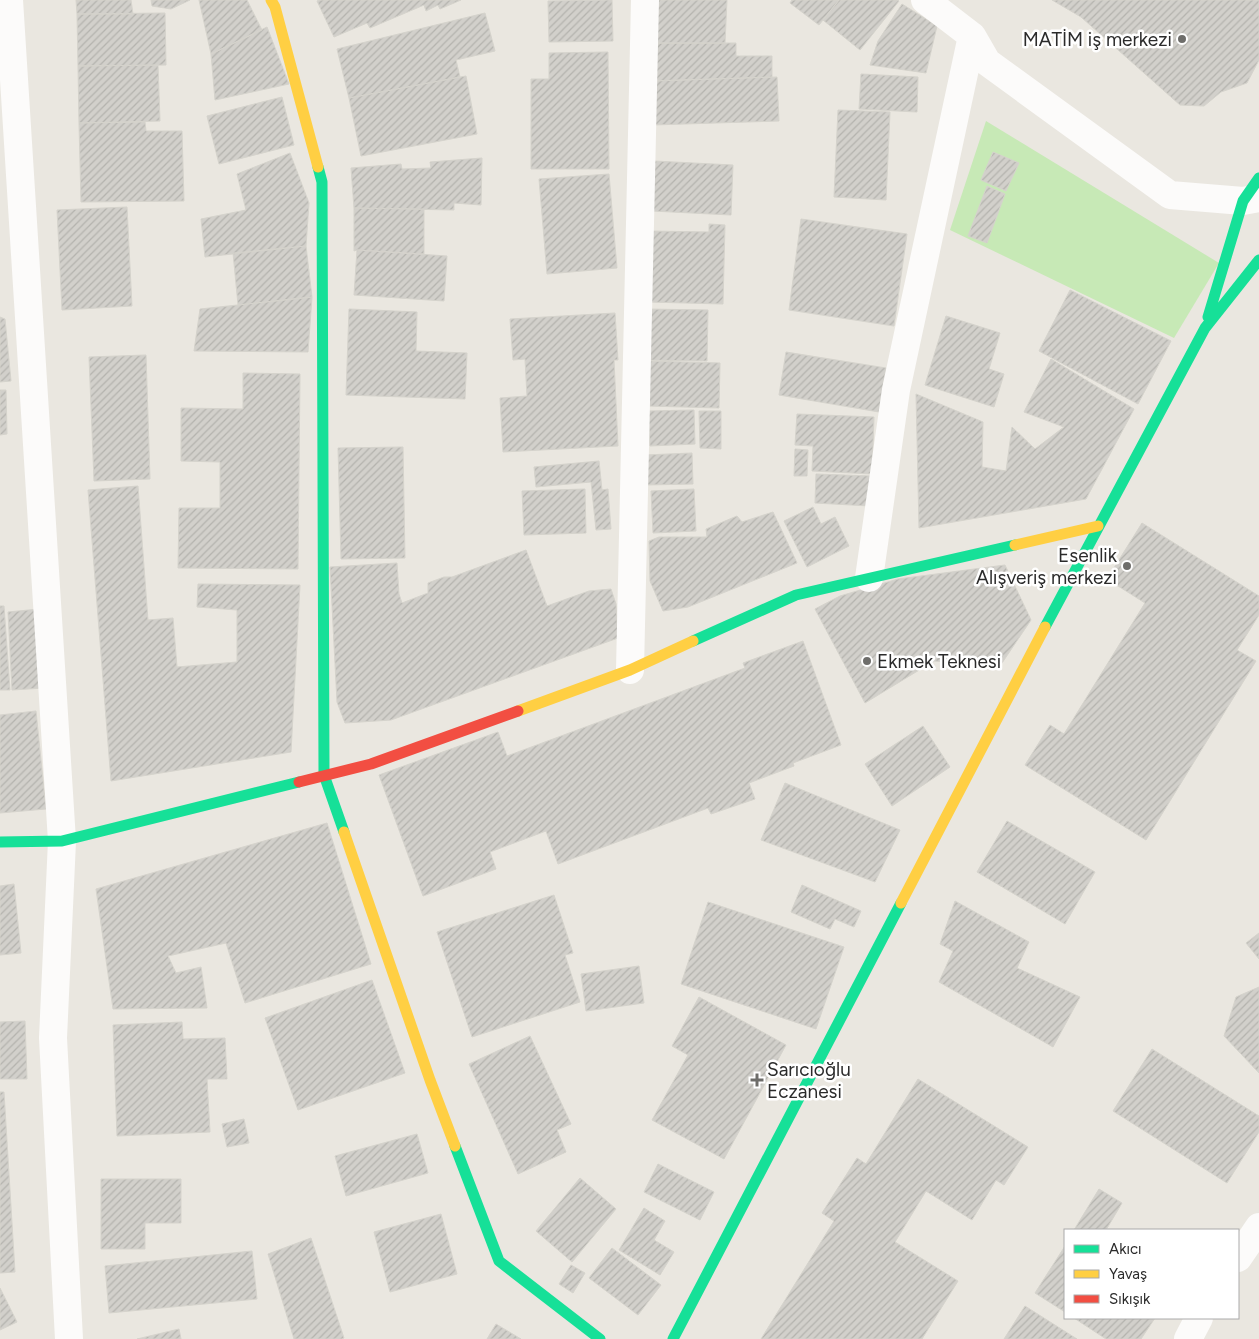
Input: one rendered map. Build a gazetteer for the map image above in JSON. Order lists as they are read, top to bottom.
{
  "places": {
    "other": ["MATİM iş merkezi", "Esenlik Alışveriş merkezi", "Ekmek Teknesi"],
    "health": ["Sarıcıoğlu Eczanesi"]
  },
  "legend": ["Akıcı", "Yavaş", "Sıkışık"]
}
